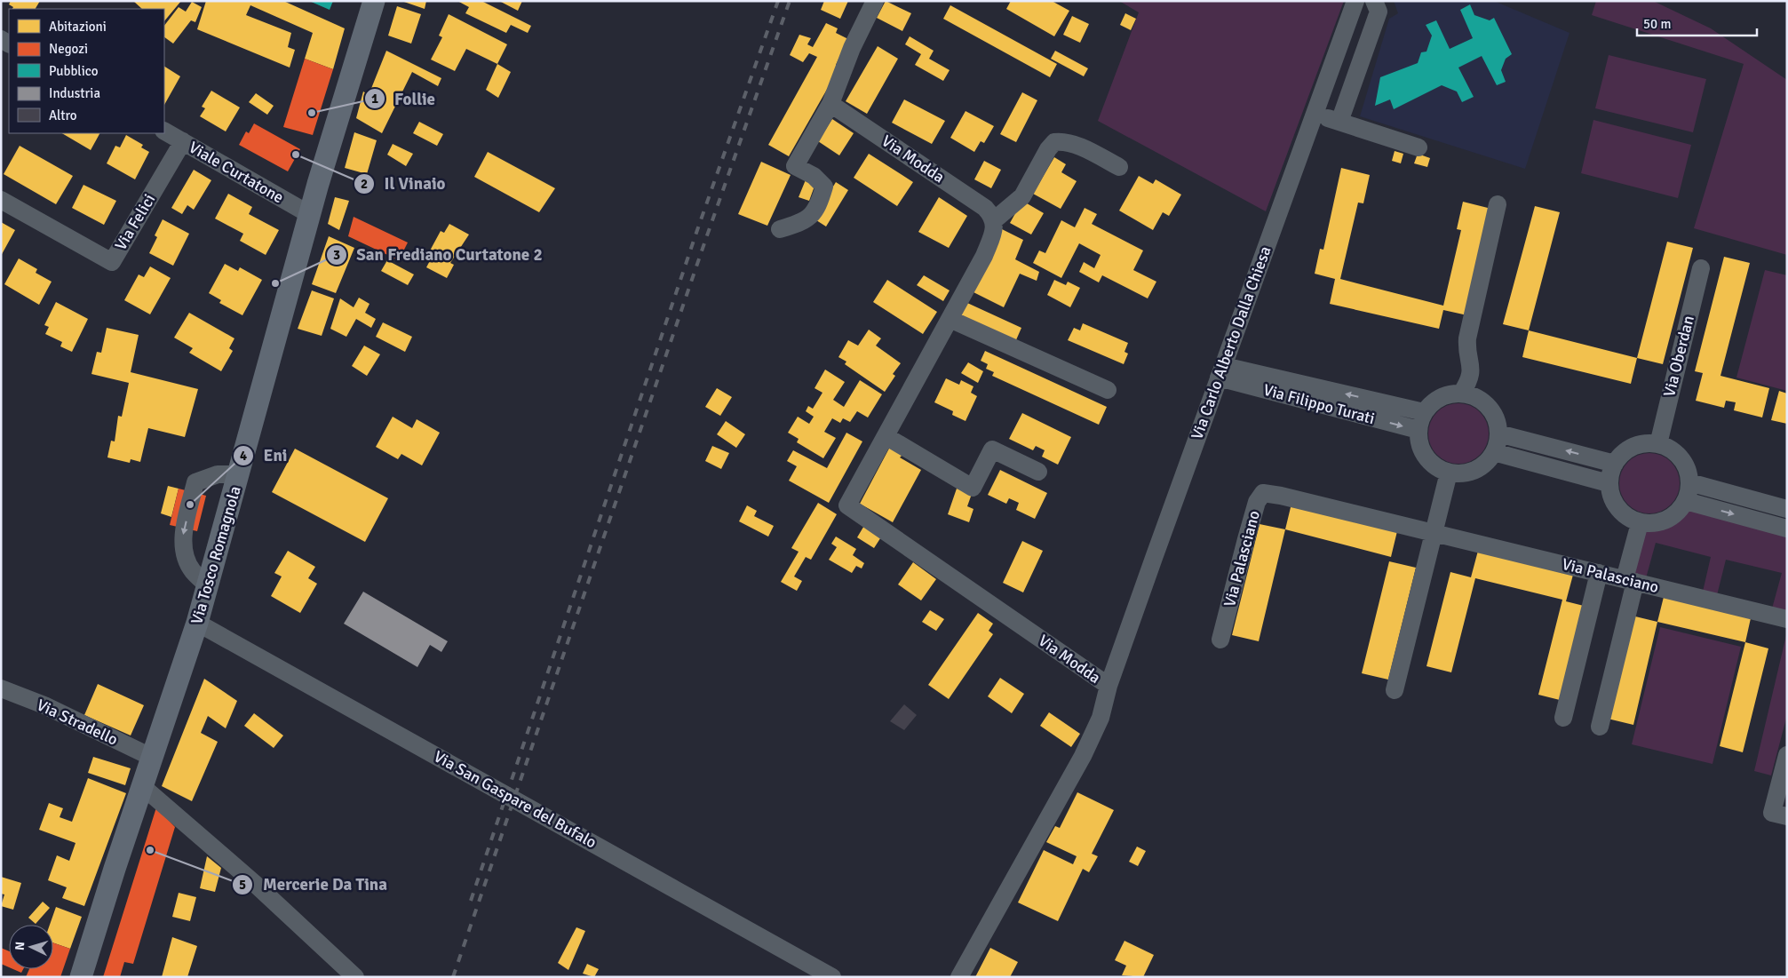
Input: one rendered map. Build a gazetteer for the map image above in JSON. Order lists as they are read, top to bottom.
{
  "streets": {
    "main road": ["Via Tosco Romagnola"],
    "street": [
      "Via Modda",
      "Viale Curtatone",
      "Via Felici",
      "Via Carlo Alberto Dalla Chiesa",
      "Via Oberdan",
      "Via Filippo Turati",
      "Via Palasciano",
      "Via Stradello",
      "Via San Gaspare del Bufalo"
    ]
  },
  "crossings": [
    ["Via Modda", "Via Carlo Alberto Dalla Chiesa"],
    ["Viale Curtatone", "Via Felici"],
    ["Viale Curtatone", "Via Tosco Romagnola"],
    ["Via Carlo Alberto Dalla Chiesa", "Via Filippo Turati"],
    ["Via Tosco Romagnola", "Via Stradello"],
    ["Via Tosco Romagnola", "Via San Gaspare del Bufalo"]
  ],
  "places": [
    "Follie",
    "Il Vinaio",
    "San Frediano Curtatone 2",
    "Eni",
    "Mercerie Da Tina"
  ],
  "legend": [
    "Abitazioni",
    "Negozi",
    "Pubblico",
    "Industria",
    "Altro"
  ],
  "scale_bar": "50 m",
  "north": "left"
}
